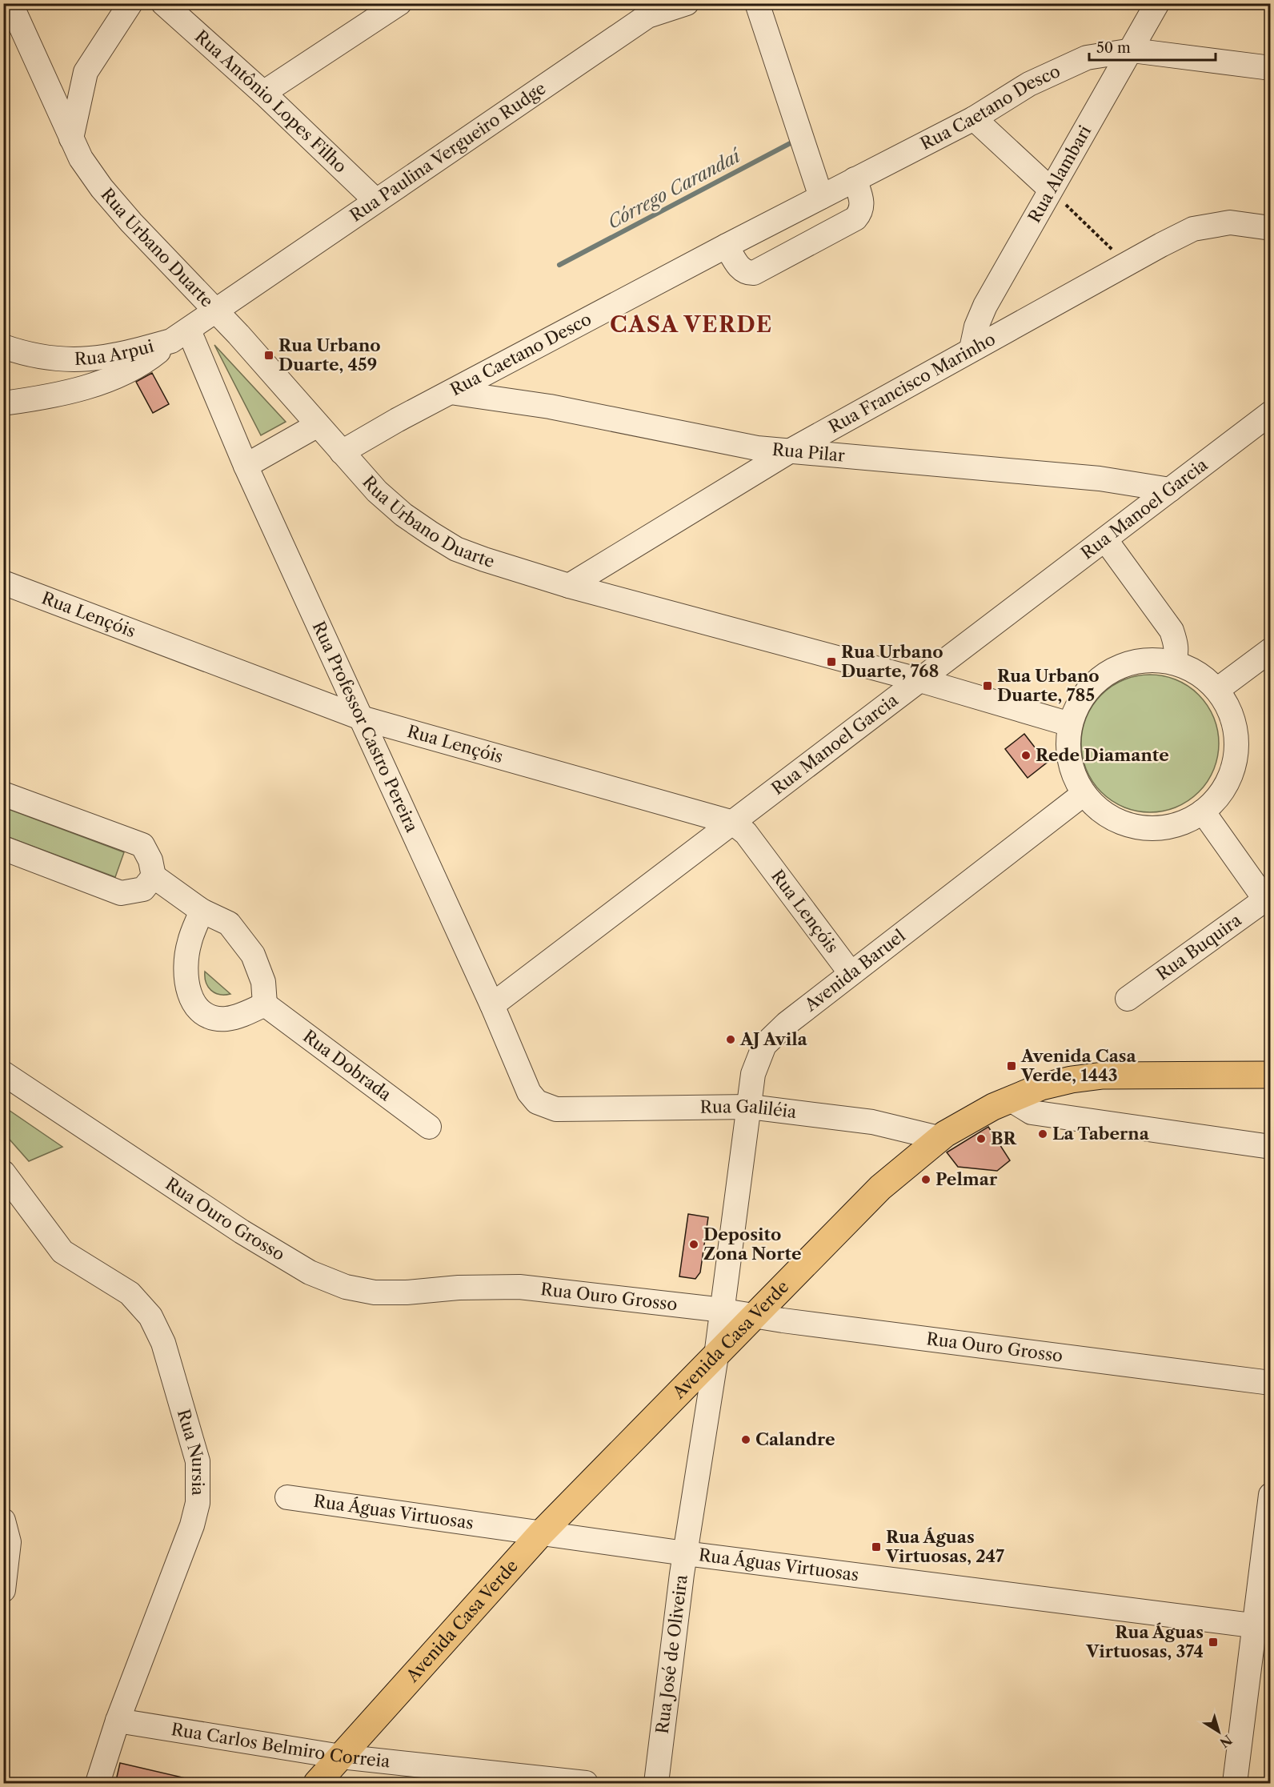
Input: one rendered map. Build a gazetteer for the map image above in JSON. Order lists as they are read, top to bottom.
{
  "streets": {
    "main road": ["Avenida Casa Verde"],
    "street": [
      "Rua Antônio Lopes Filho",
      "Rua Caetano Desco",
      "Rua Paulina Vergueiro Rudge",
      "Rua Alambari",
      "Rua Urbano Duarte",
      "Rua Arpui",
      "Rua Francisco Marinho",
      "Rua Pilar",
      "Rua Manoel Garcia",
      "Rua Lençóis",
      "Rua Professor Castro Pereira",
      "Rua Buquira",
      "Avenida Baruel",
      "Rua Dobrada",
      "Rua Galiléia",
      "Rua Ouro Grosso",
      "Rua Nursia",
      "Rua Águas Virtuosas",
      "Rua José de Oliveira",
      "Rua Carlos Belmiro Correia"
    ]
  },
  "crossings": [
    ["Rua Antônio Lopes Filho", "Rua Paulina Vergueiro Rudge"],
    ["Rua Caetano Desco", "Rua Alambari"],
    ["Rua Caetano Desco", "Rua Urbano Duarte"],
    ["Rua Caetano Desco", "Rua Pilar"],
    ["Rua Paulina Vergueiro Rudge", "Rua Urbano Duarte"],
    ["Rua Paulina Vergueiro Rudge", "Rua Arpui"],
    ["Rua Alambari", "Rua Francisco Marinho"],
    ["Rua Urbano Duarte", "Rua Arpui"],
    ["Rua Urbano Duarte", "Rua Francisco Marinho"],
    ["Rua Urbano Duarte", "Rua Manoel Garcia"],
    ["Rua Urbano Duarte", "Avenida Baruel"],
    ["Rua Arpui", "Rua Professor Castro Pereira"],
    ["Rua Francisco Marinho", "Rua Pilar"],
    ["Rua Pilar", "Rua Manoel Garcia"],
    ["Rua Manoel Garcia", "Rua Lençóis"],
    ["Rua Manoel Garcia", "Rua Professor Castro Pereira"],
    ["Rua Lençóis", "Rua Professor Castro Pereira"],
    ["Rua Lençóis", "Avenida Baruel"],
    ["Rua Professor Castro Pereira", "Rua Galiléia"],
    ["Avenida Baruel", "Rua Galiléia"],
    ["Avenida Baruel", "Rua Ouro Grosso"],
    ["Avenida Baruel", "Avenida Casa Verde"],
    ["Avenida Baruel", "Rua José de Oliveira"],
    ["Rua Galiléia", "Avenida Casa Verde"],
    ["Rua Ouro Grosso", "Avenida Casa Verde"],
    ["Avenida Casa Verde", "Rua Águas Virtuosas"],
    ["Avenida Casa Verde", "Rua José de Oliveira"],
    ["Avenida Casa Verde", "Rua Carlos Belmiro Correia"],
    ["Rua Nursia", "Rua Carlos Belmiro Correia"],
    ["Rua Águas Virtuosas", "Rua José de Oliveira"]
  ],
  "districts": ["CASA VERDE"],
  "water": ["Córrego Carandaí"],
  "places": {
    "transit": [
      "Rua Urbano Duarte, 459",
      "Rua Urbano Duarte, 768",
      "Rua Urbano Duarte, 785",
      "Avenida Casa Verde, 1443",
      "Rua Águas Virtuosas, 247",
      "Rua Águas Virtuosas, 374"
    ],
    "other": [
      "Rede Diamante",
      "AJ Avila",
      "La Taberna",
      "BR",
      "Pelmar",
      "Deposito Zona Norte",
      "Calandre"
    ]
  },
  "scale_bar": "50 m",
  "north": "bottom right"
}
